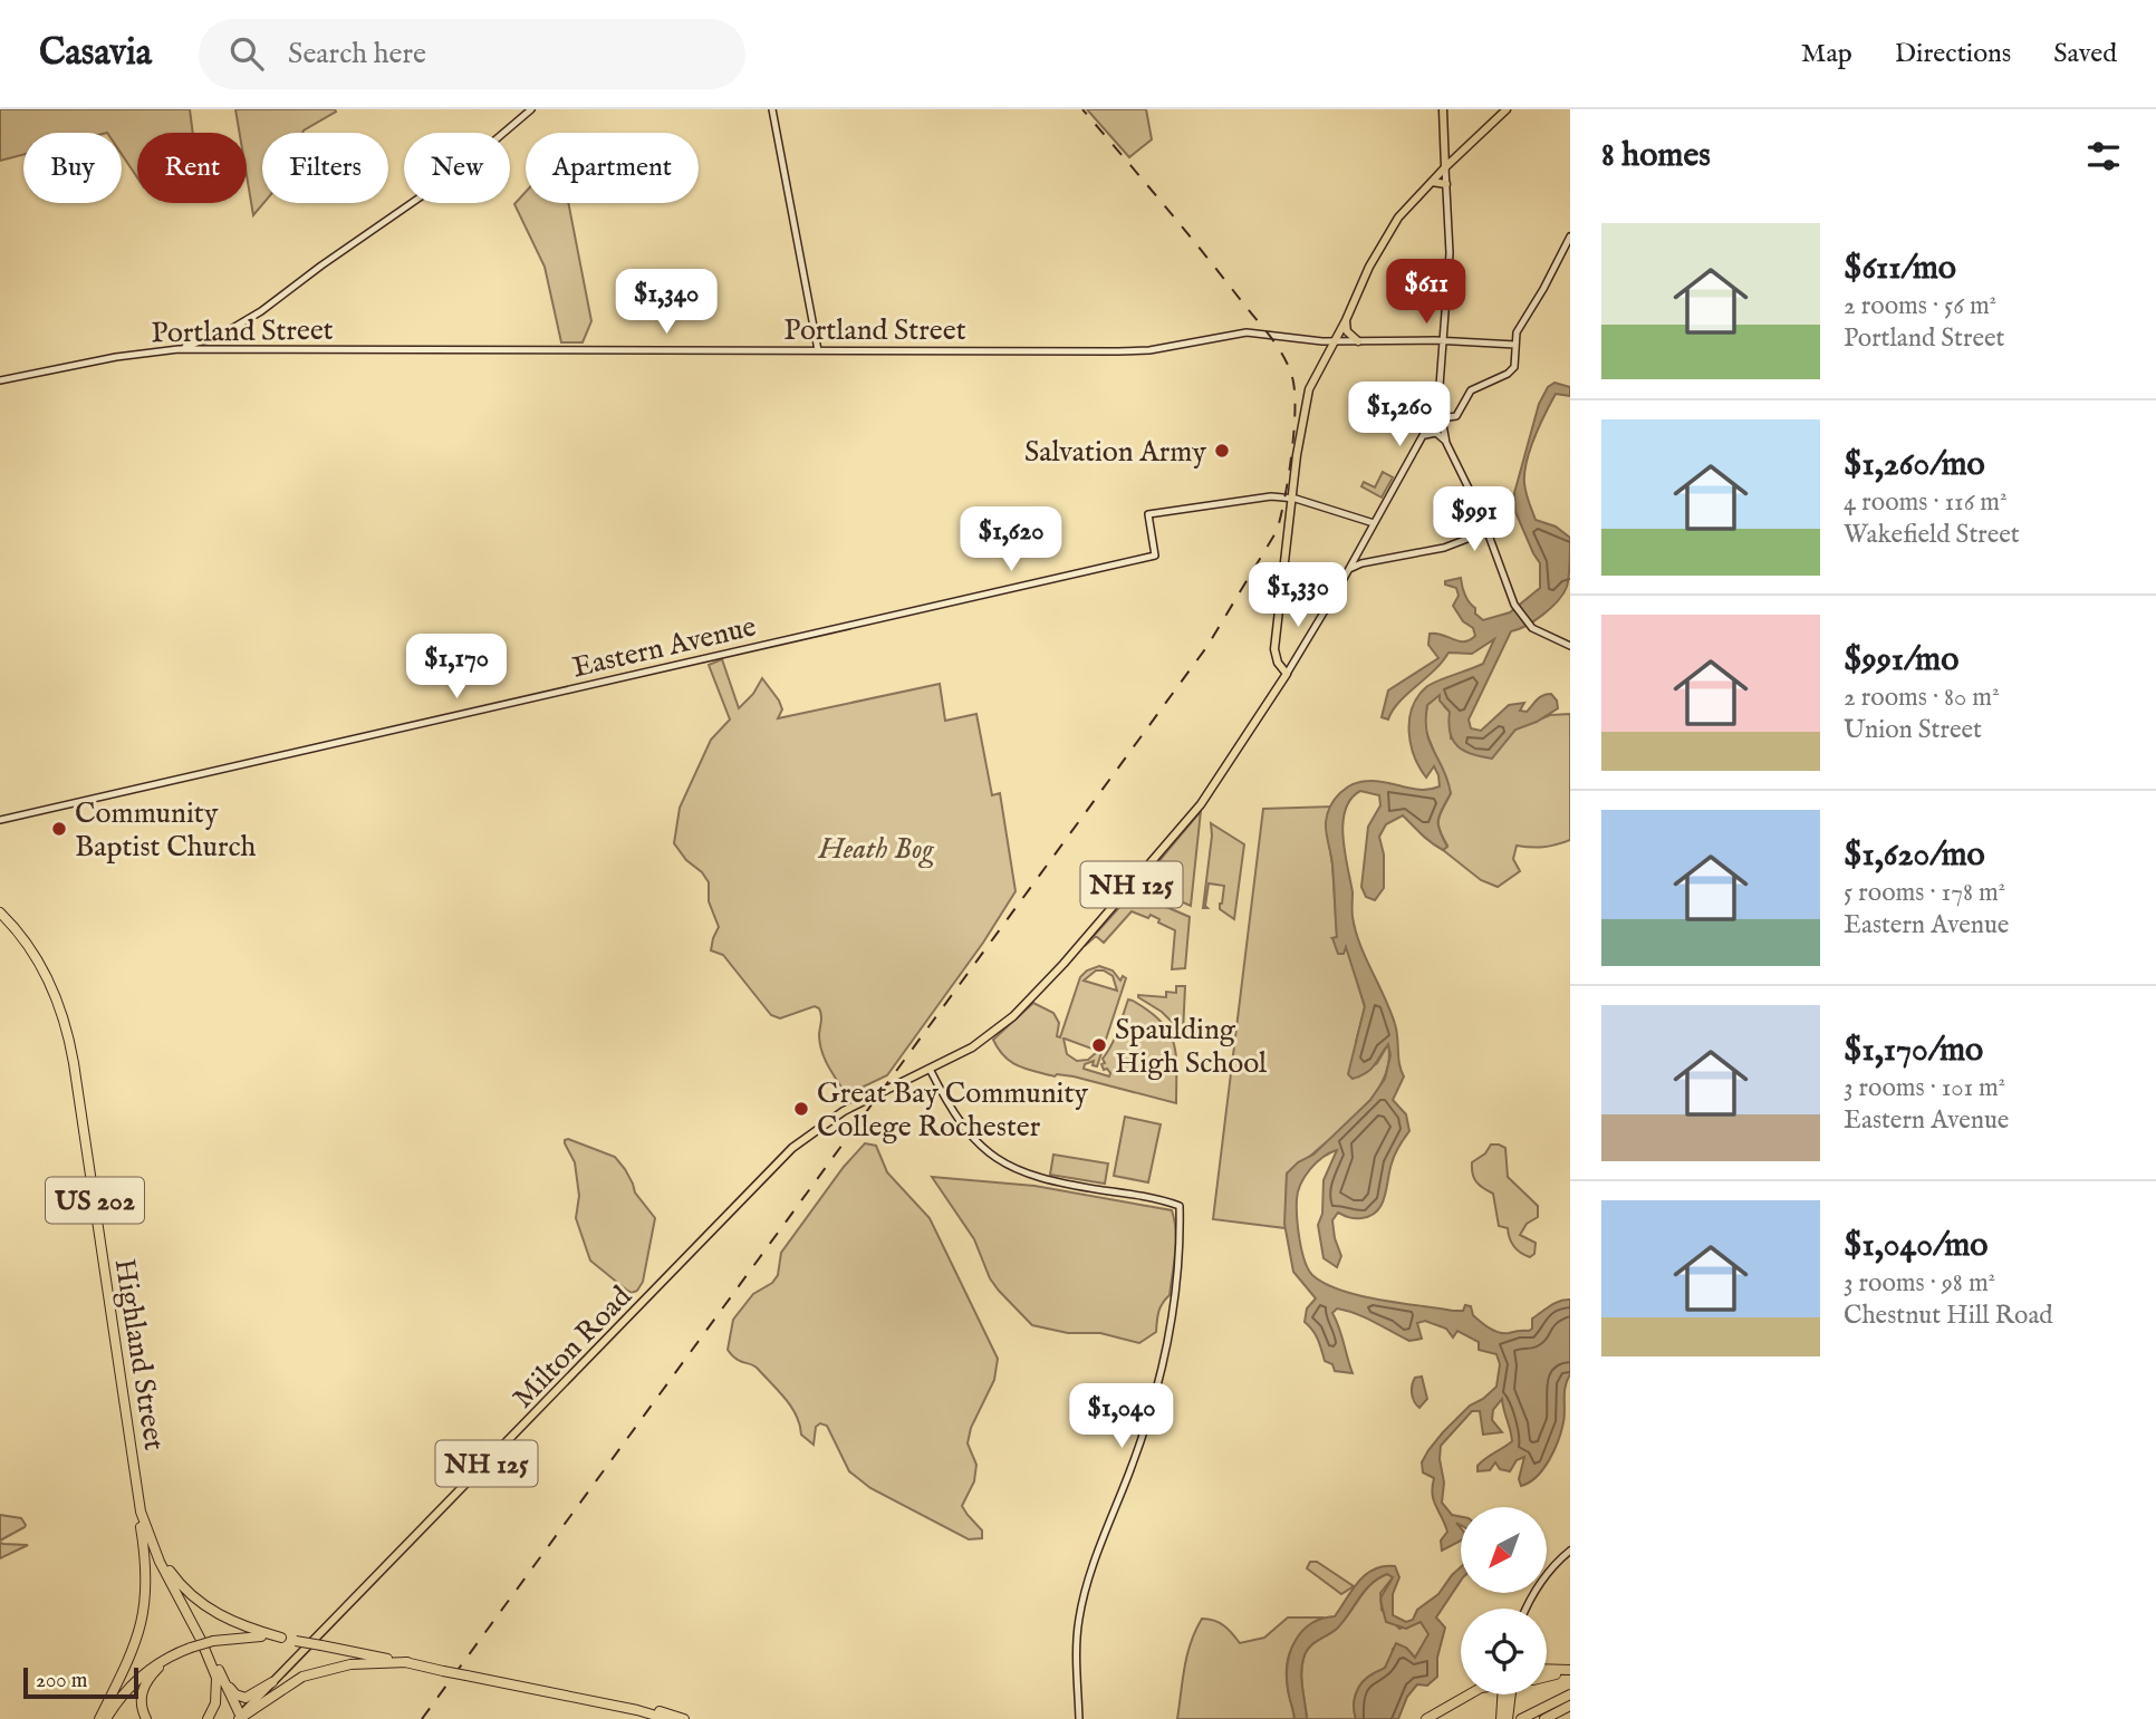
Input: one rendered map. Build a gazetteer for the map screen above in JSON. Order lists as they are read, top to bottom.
{
  "streets": {
    "highway": ["US 202", "Highland Street"],
    "main road": ["NH 125", "Milton Road"],
    "street": ["Portland Street", "Eastern Avenue"]
  },
  "crossings": [
    ["NH 125", "Milton Road"],
    ["US 202", "Highland Street"]
  ],
  "parks": ["Heath Bog"],
  "places": [
    "Salvation Army",
    "Community Baptist Church",
    "Spaulding High School",
    "Great Bay Community College Rochester"
  ],
  "scale_bar": "200 m",
  "north": "bottom left",
  "page": {
    "header": "Casavia",
    "search": "Search here",
    "nav": ["Map", "Directions", "Saved"],
    "heading": "8 homes",
    "chip": [
      "Buy",
      "Rent",
      "Filters",
      "New",
      "Apartment"
    ],
    "list": [
      {
        "name": "$611/mo",
        "note": "2 rooms · 56 m² · Portland Street"
      },
      {
        "name": "$1,260/mo",
        "note": "4 rooms · 116 m² · Wakefield Street"
      },
      {
        "name": "$991/mo",
        "note": "2 rooms · 80 m² · Union Street"
      },
      {
        "name": "$1,620/mo",
        "note": "5 rooms · 178 m² · Eastern Avenue"
      },
      {
        "name": "$1,170/mo",
        "note": "3 rooms · 101 m² · Eastern Avenue"
      },
      {
        "name": "$1,040/mo",
        "note": "3 rooms · 98 m² · Chestnut Hill Road"
      }
    ],
    "price": [
      "$611",
      "$1,340",
      "$1,260",
      "$991",
      "$1,620",
      "$1,330",
      "$1,170",
      "$1,040"
    ],
    "scale": "200 m"
  }
}
